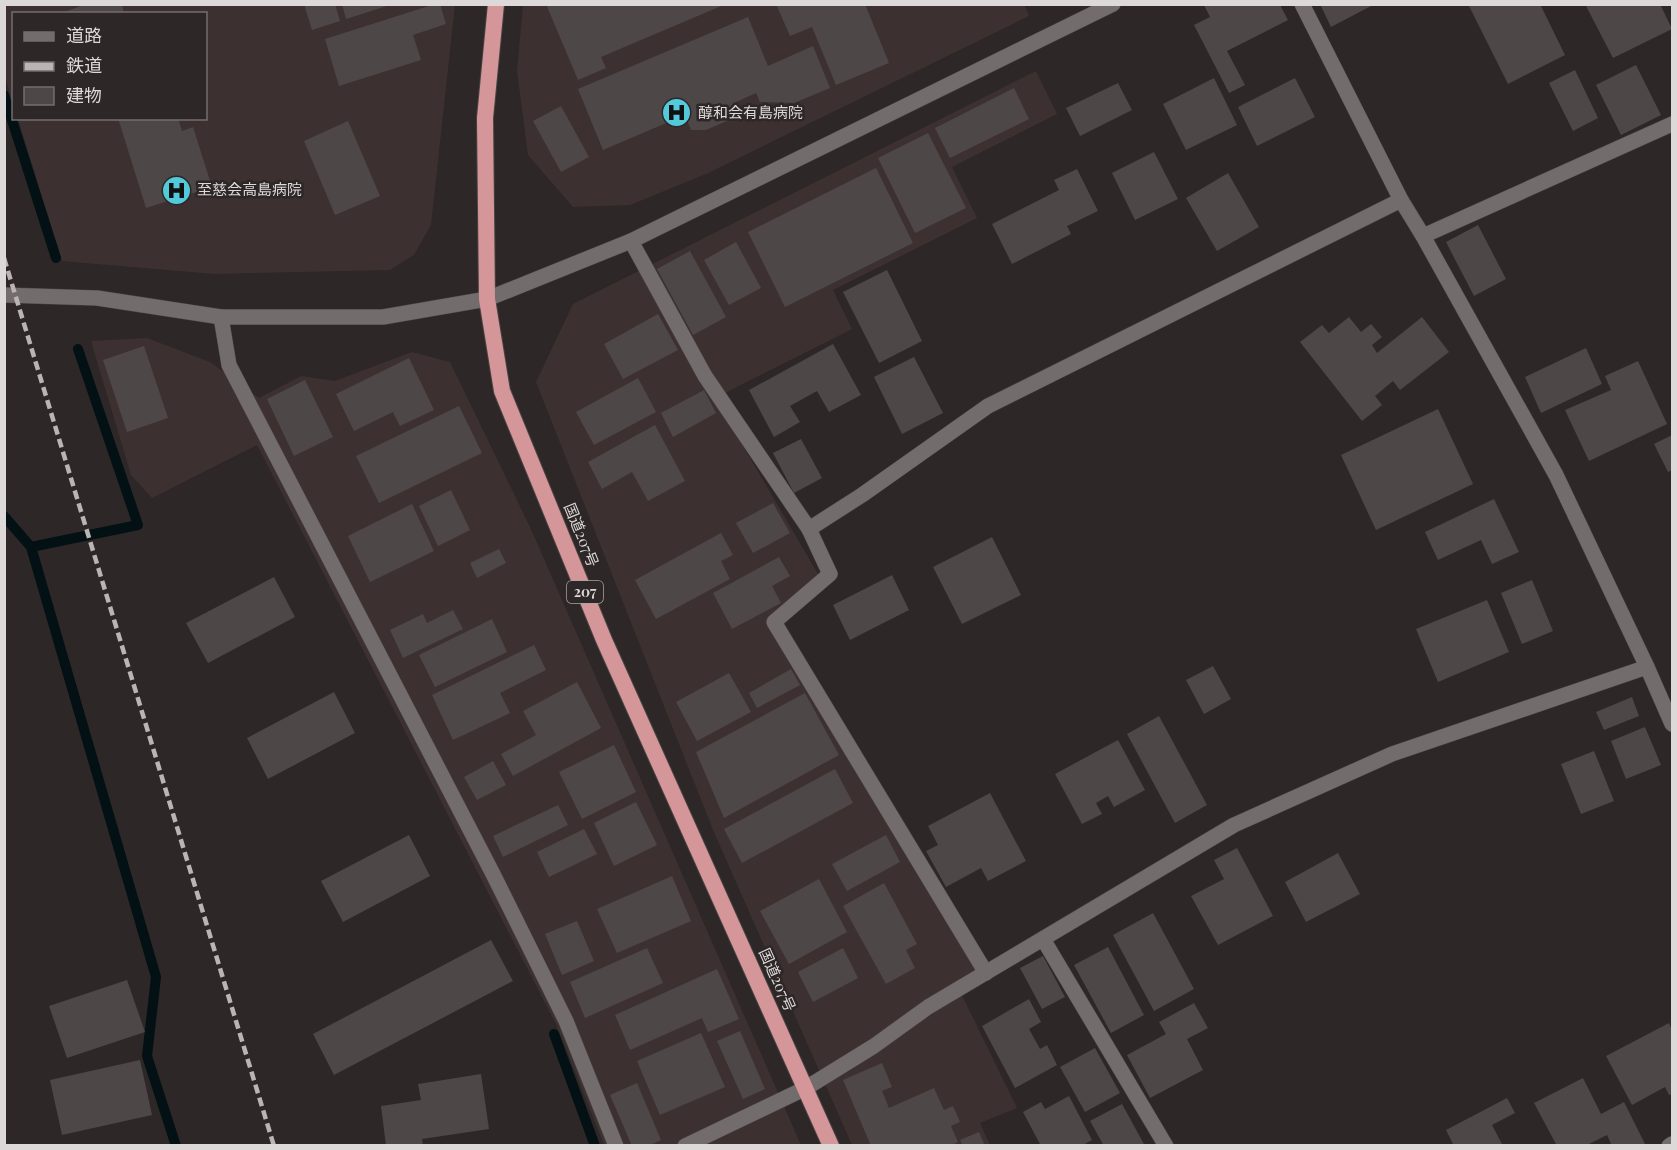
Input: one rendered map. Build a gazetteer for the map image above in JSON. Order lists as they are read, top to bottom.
{
  "streets": {
    "highway": ["国道207号", "207"]
  },
  "places": {
    "hospital": ["醇和会有島病院", "至慈会高島病院"]
  },
  "legend": ["道路", "鉄道", "建物"]
}
